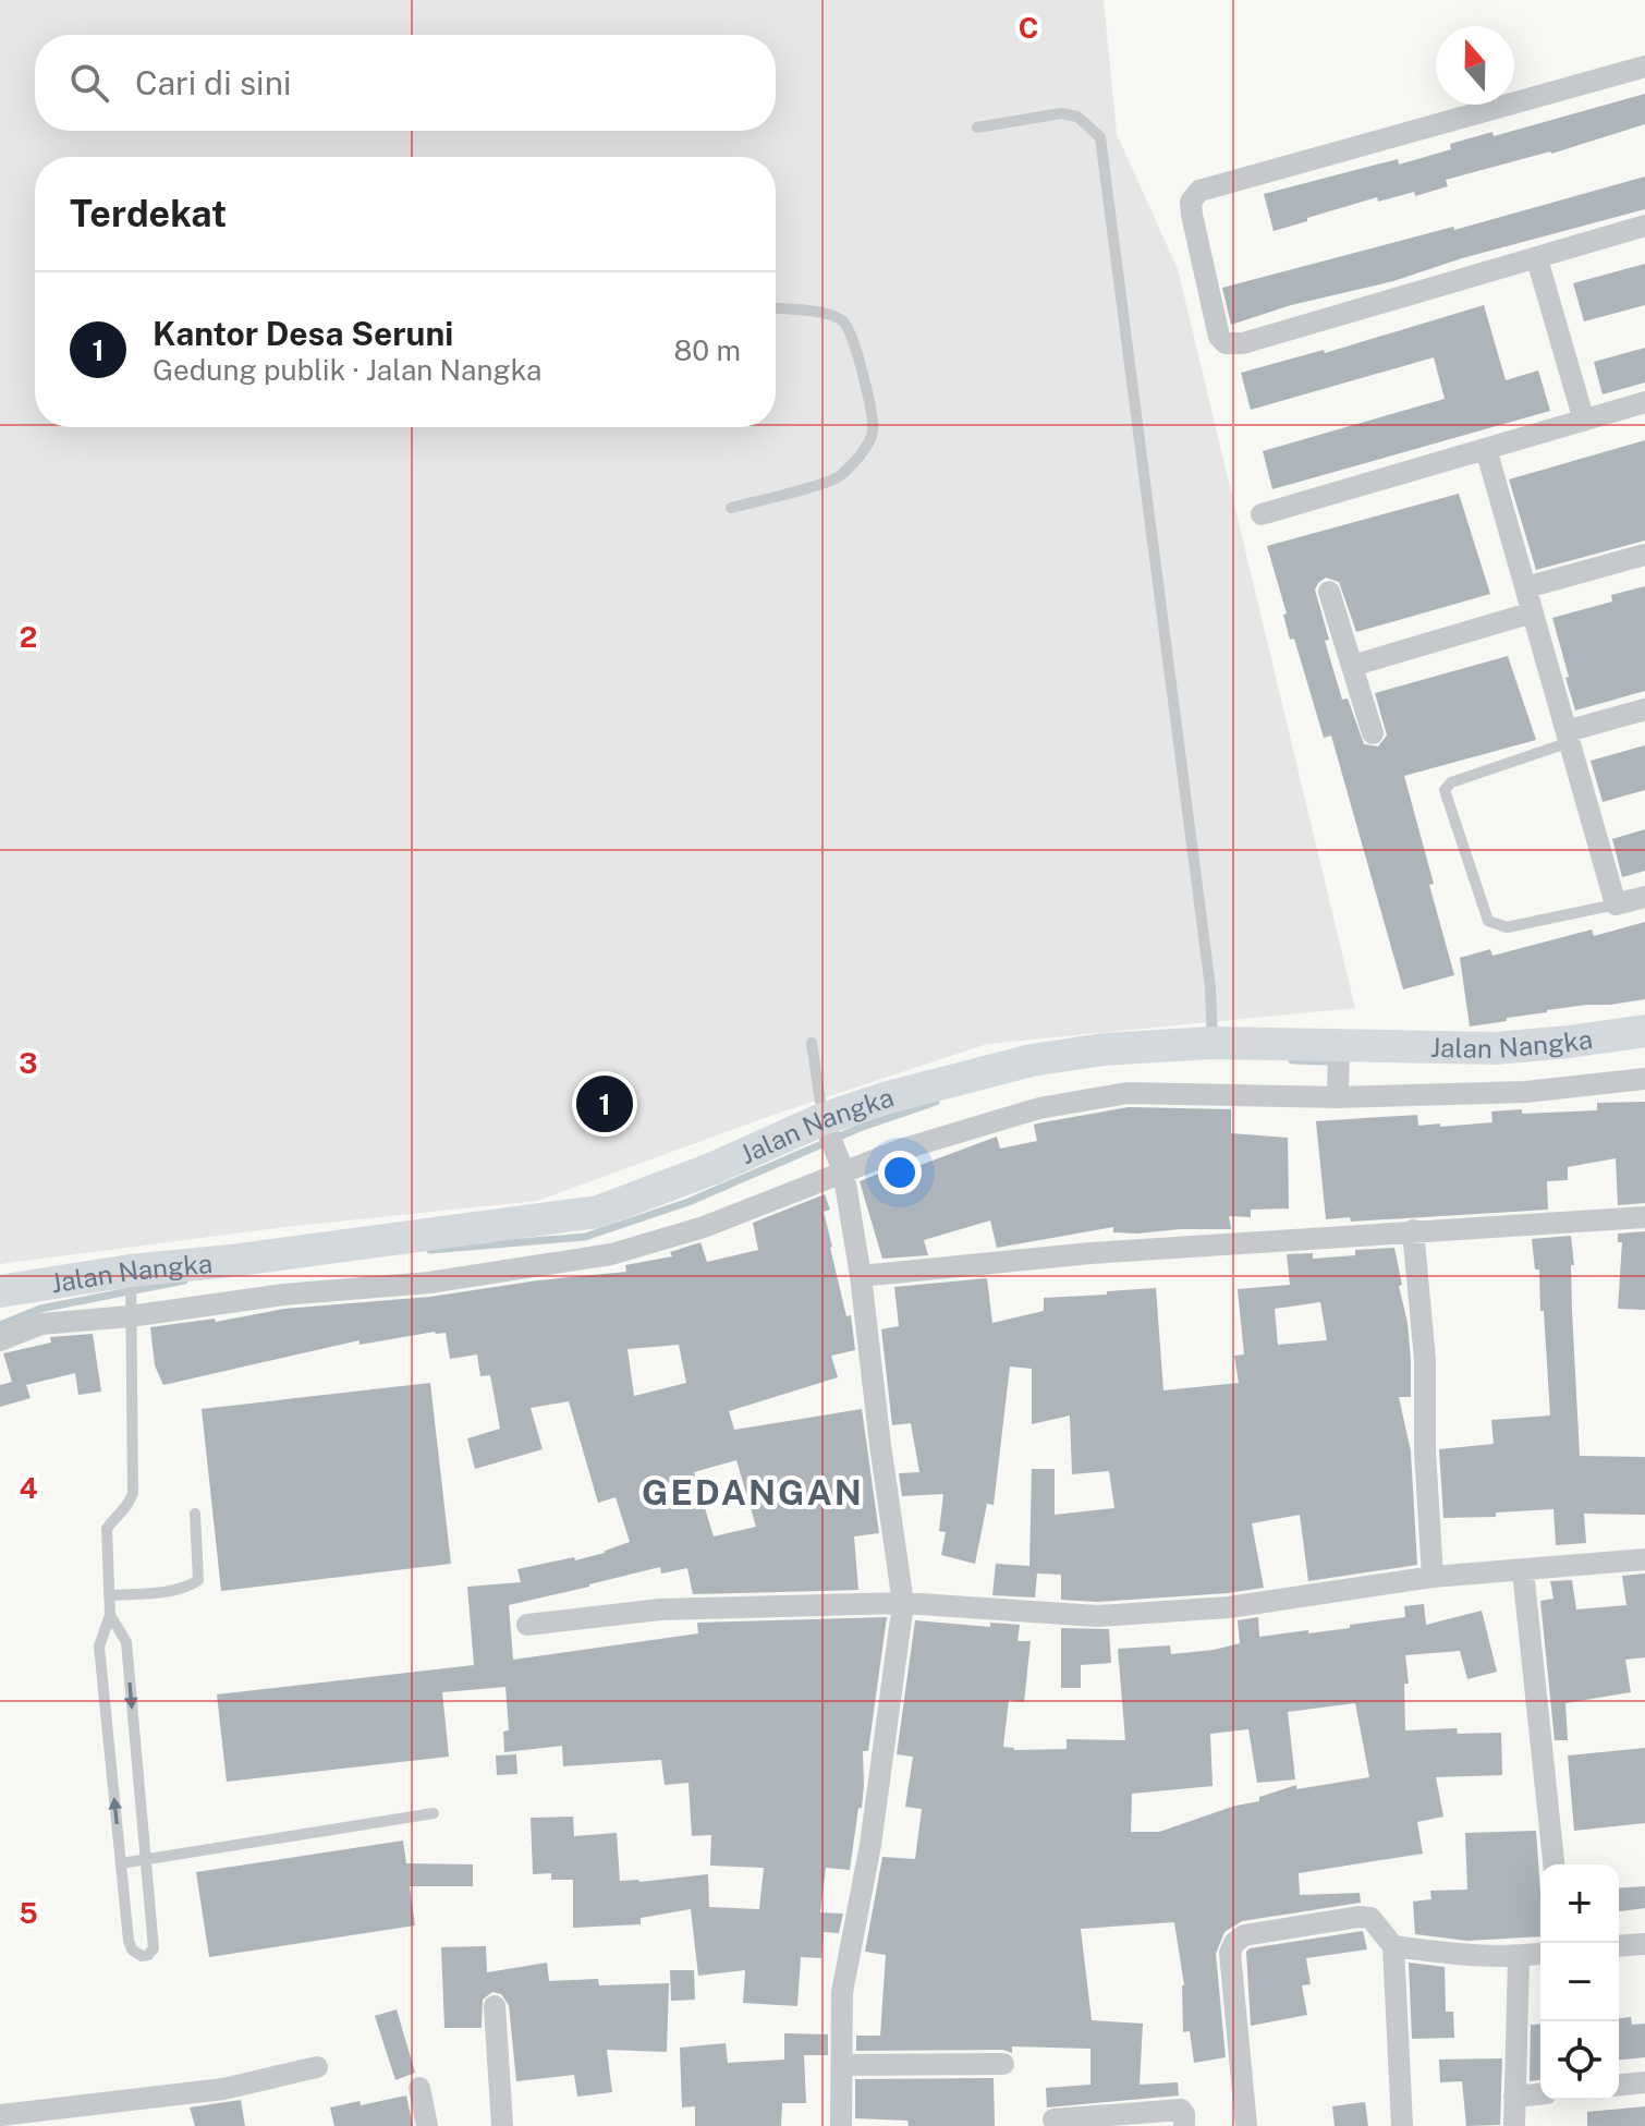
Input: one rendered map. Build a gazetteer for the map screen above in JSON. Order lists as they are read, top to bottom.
{
  "streets": {
    "street": ["Jalan Nangka"]
  },
  "districts": ["GEDANGAN"],
  "north": "top",
  "page": {
    "search": "Cari di sini",
    "heading": "Terdekat",
    "list": [
      {
        "mark": "1",
        "name": "Kantor Desa Seruni",
        "note": "Gedung publik · Jalan Nangka",
        "value": "80 m"
      }
    ],
    "pins": "1",
    "map_buttons": ["+", "−"]
  },
  "grid": {
    "columns": ["C"],
    "rows": [
      "2",
      "3",
      "4",
      "5"
    ]
  }
}
